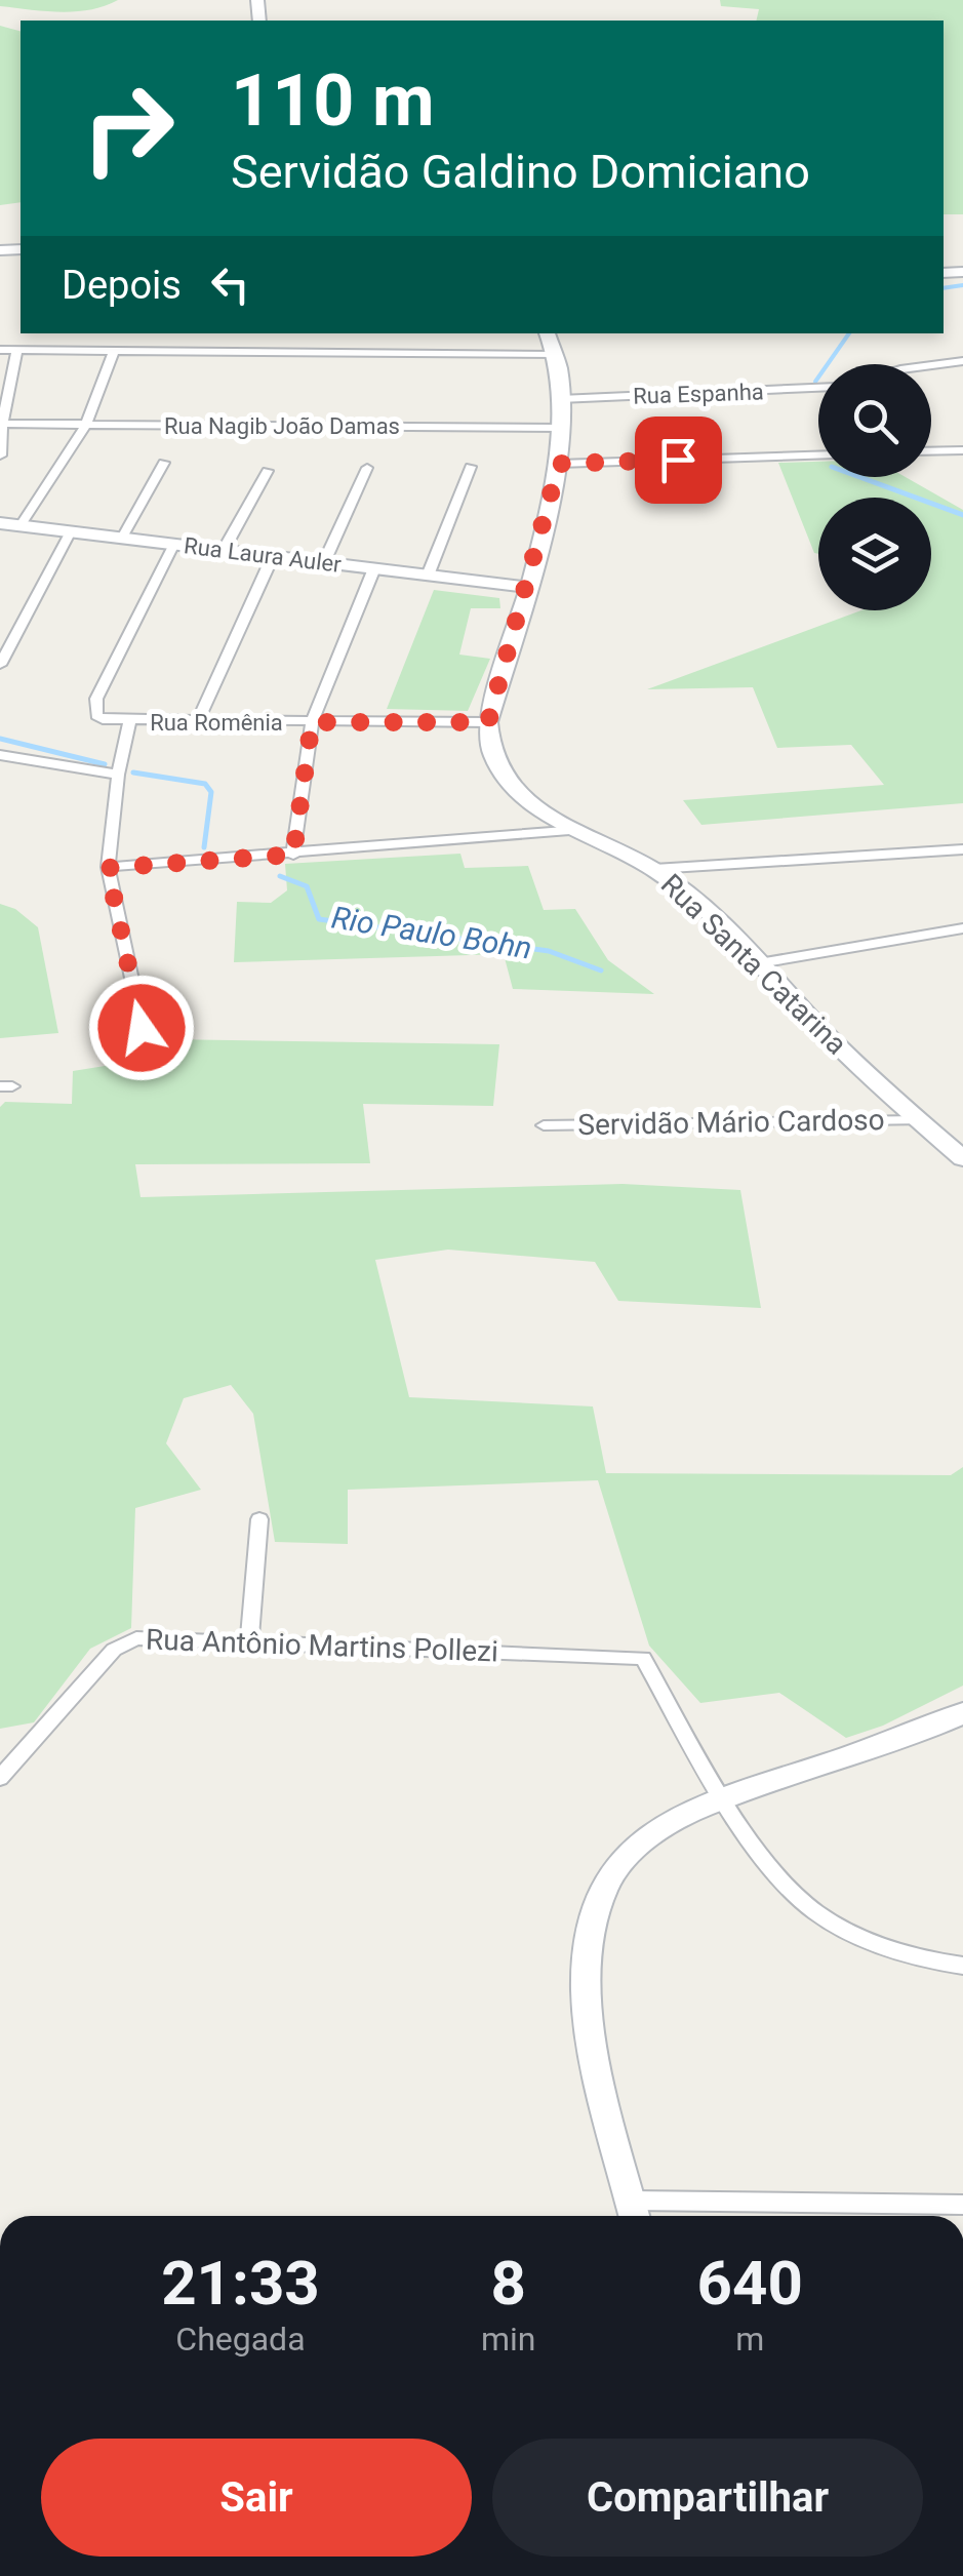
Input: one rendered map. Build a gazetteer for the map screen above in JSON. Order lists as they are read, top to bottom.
{
  "streets": {
    "main road": ["Rua Laura Auler", "Rua Santa Catarina"],
    "street": [
      "Rua Espanha",
      "Rua Nagib João Damas",
      "Rua Romênia",
      "Servidão Mário Cardoso",
      "Rua Antônio Martins Pollezi"
    ]
  },
  "crossings": [
    ["Rua Romênia", "Rua Santa Catarina"],
    ["Rua Santa Catarina", "Servidão Mário Cardoso"]
  ],
  "water": ["Rio Paulo Bohn"],
  "page": {
    "turn": ["110 m", "Servidão Galdino Domiciano"],
    "then": "Depois",
    "eta": [
      "21:33",
      "Chegada",
      "8",
      "min",
      "640",
      "m"
    ],
    "buttons": ["Sair", "Compartilhar"]
  }
}
